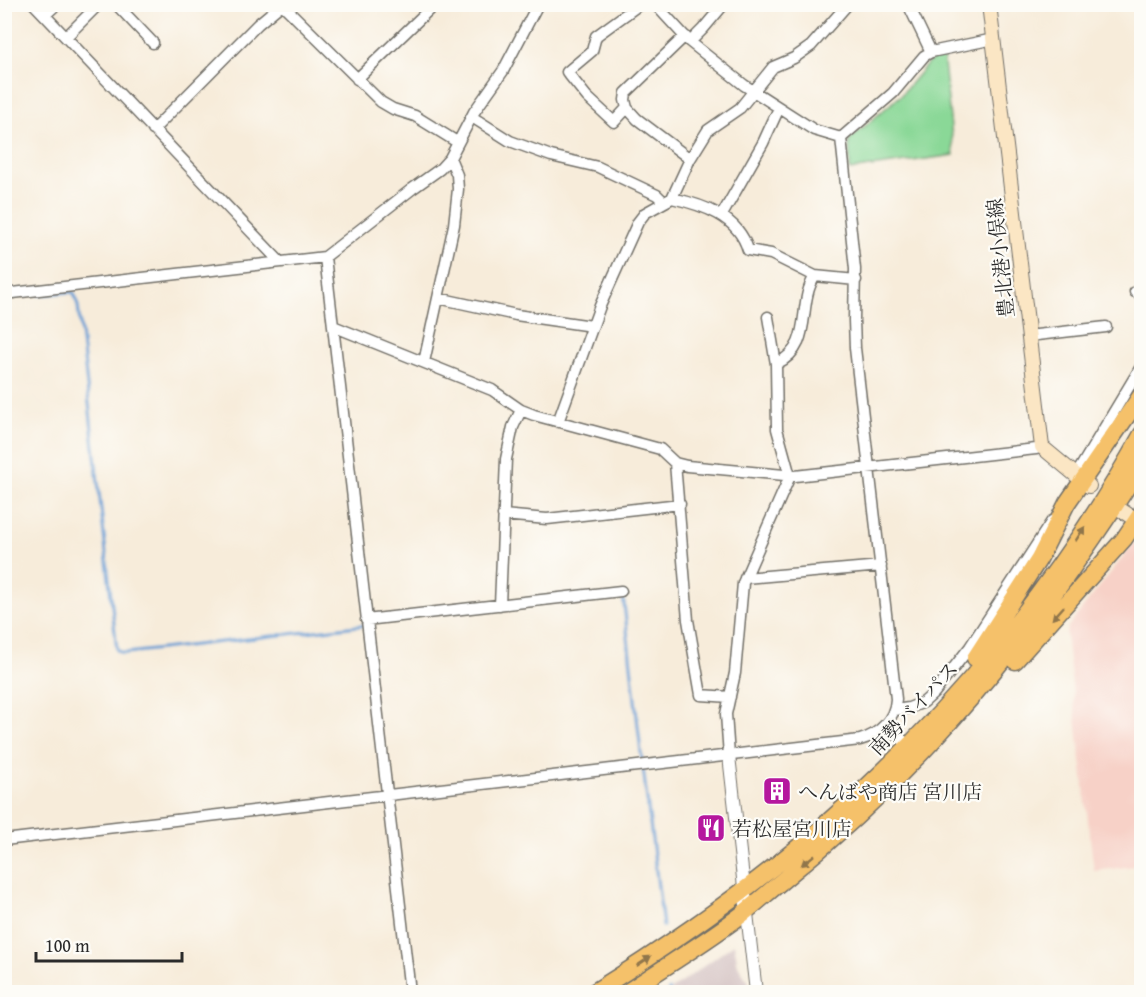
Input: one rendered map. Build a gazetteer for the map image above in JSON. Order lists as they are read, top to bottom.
{
  "streets": {
    "highway": ["南勢バイパス"],
    "main road": ["豊北港小俣線"]
  },
  "places": {
    "building": ["へんばや商店 宮川店"],
    "restaurant": ["若松屋宮川店"]
  },
  "scale_bar": "100 m"
}
